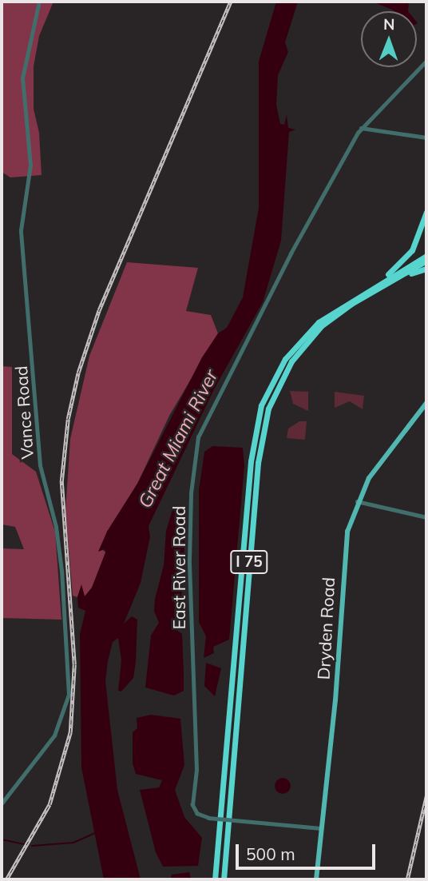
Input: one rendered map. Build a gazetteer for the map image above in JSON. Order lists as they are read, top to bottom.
{
  "streets": {
    "highway": ["I 75"],
    "main road": ["Dryden Road"],
    "street": ["Vance Road", "East River Road"]
  },
  "crossings": [
    ["East River Road", "Dryden Road"]
  ],
  "water": ["Great Miami River"],
  "scale_bar": "500 m",
  "north": "top"
}
